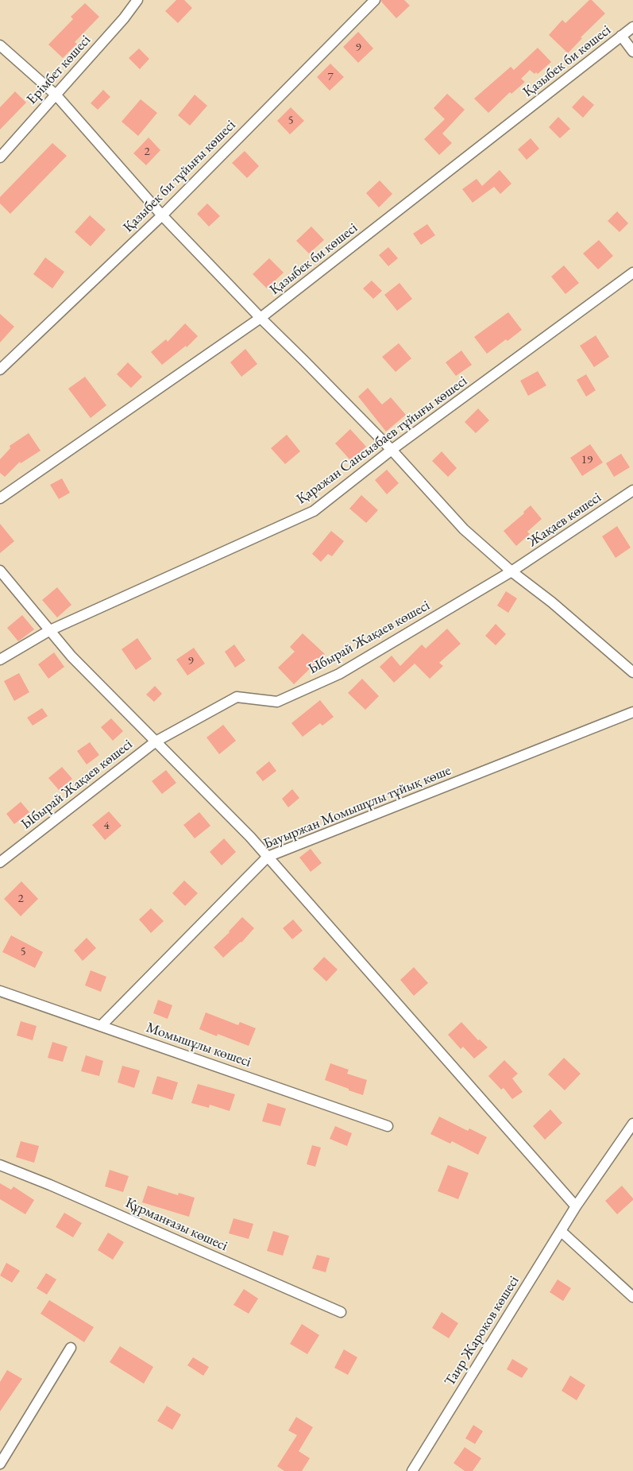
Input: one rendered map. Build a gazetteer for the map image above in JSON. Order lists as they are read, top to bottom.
{
  "streets": {
    "street": [
      "Қазыбек би көшесі",
      "Ерімбет көшесі",
      "Қазыбек би тұйығы көшесі",
      "Қаражан Сансызбаев тұйығы көшесі",
      "Жақаев көшесі",
      "Ыбырай Жақаев көшесі",
      "Бауыржан Момышұлы тұйық көше",
      "Момышұлы көшесі",
      "Құрманғазы көшесі",
      "Таир Жароков көшесі"
    ]
  },
  "crossings": [
    ["Жақаев көшесі", "Ыбырай Жақаев көшесі"],
    ["Бауыржан Момышұлы тұйық көше", "Момышұлы көшесі"]
  ],
  "house_numbers": [
    "9",
    "7",
    "5",
    "2",
    "19",
    "9",
    "4",
    "2",
    "5"
  ]
}
